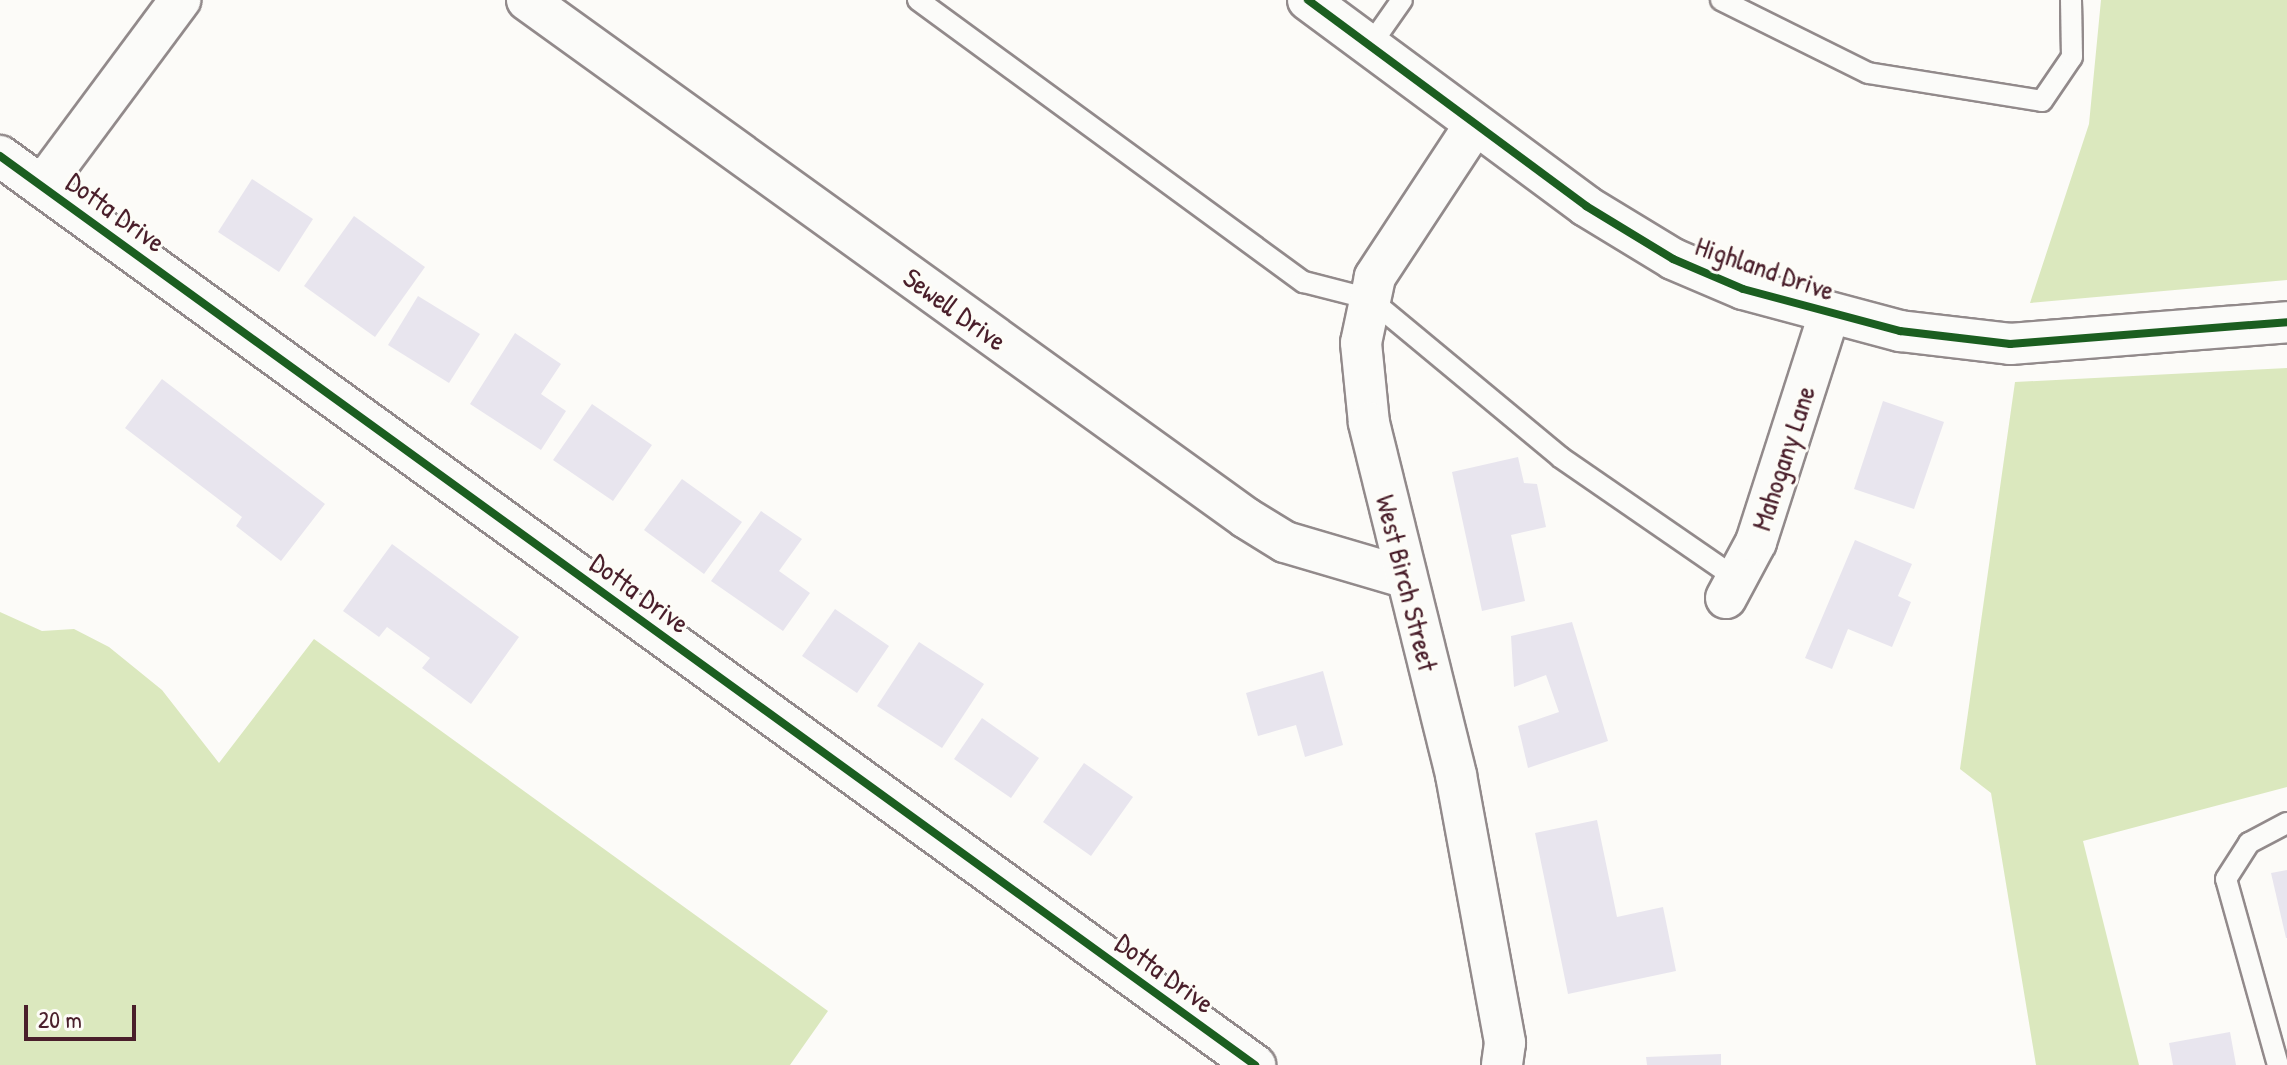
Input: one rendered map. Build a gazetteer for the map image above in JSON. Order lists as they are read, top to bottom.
{
  "streets": {
    "street": [
      "Dotta Drive",
      "Highland Drive",
      "Sewell Drive",
      "Mahogany Lane",
      "West Birch Street"
    ]
  },
  "crossings": [
    ["Highland Drive", "Mahogany Lane"],
    ["Highland Drive", "West Birch Street"],
    ["Sewell Drive", "West Birch Street"]
  ],
  "scale_bar": "20 m"
}
